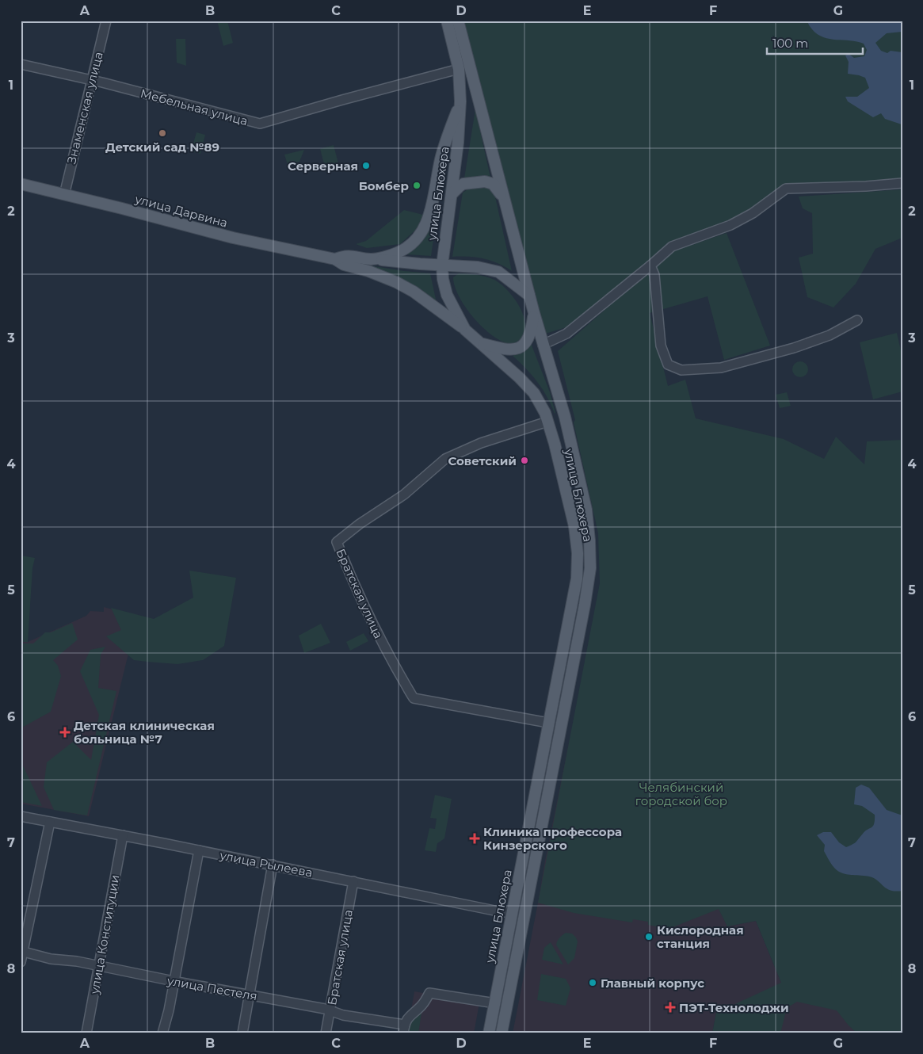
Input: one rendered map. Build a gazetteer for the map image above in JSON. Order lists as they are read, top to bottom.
{
  "streets": {
    "main road": ["улица Блюхера", "улица Дарвина"],
    "street": [
      "Мебельная улица",
      "Знаменская улица",
      "Братская улица",
      "улица Рылеева",
      "улица Конституции",
      "улица Пестеля"
    ]
  },
  "crossings": [
    ["Мебельная улица", "Знаменская улица"],
    ["Мебельная улица", "улица Блюхера"],
    ["Знаменская улица", "улица Дарвина"],
    ["улица Блюхера", "улица Дарвина"],
    ["улица Блюхера", "Братская улица"],
    ["улица Блюхера", "улица Рылеева"],
    ["Братская улица", "улица Рылеева"],
    ["Братская улица", "улица Пестеля"],
    ["улица Рылеева", "улица Конституции"],
    ["улица Конституции", "улица Пестеля"]
  ],
  "parks": ["Челябинский городской бор"],
  "places": {
    "other": [
      "Детский сад №89",
      "Серверная",
      "Бомбер",
      "Советский",
      "Кислородная станция",
      "Главный корпус"
    ],
    "health": ["Детская клиническая больница №7", "Клиника профессора Кинзерского", "ПЭТ-Технолоджи"]
  },
  "scale_bar": "100 m",
  "grid": {
    "columns": [
      "A",
      "B",
      "C",
      "D",
      "E",
      "F",
      "G"
    ],
    "rows": [
      "1",
      "2",
      "3",
      "4",
      "5",
      "6",
      "7",
      "8"
    ]
  }
}
